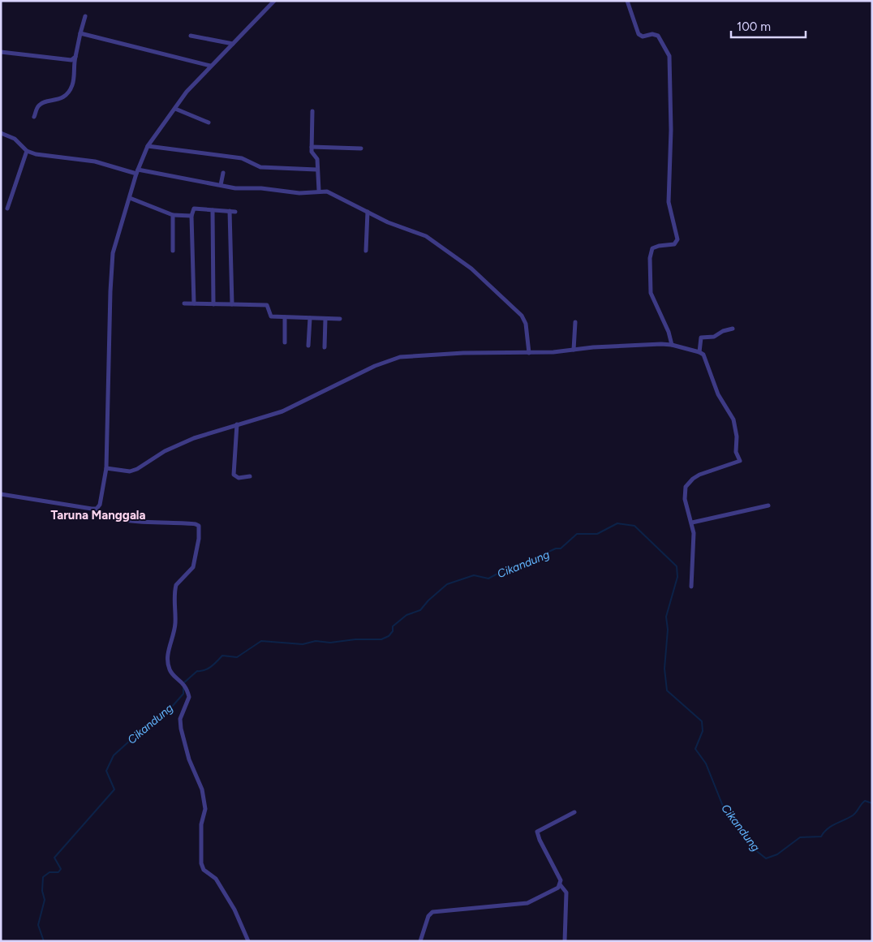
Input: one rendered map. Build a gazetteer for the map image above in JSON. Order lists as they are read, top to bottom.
{
  "districts": ["Taruna Manggala"],
  "water": ["Cikandung"],
  "scale_bar": "100 m"
}
